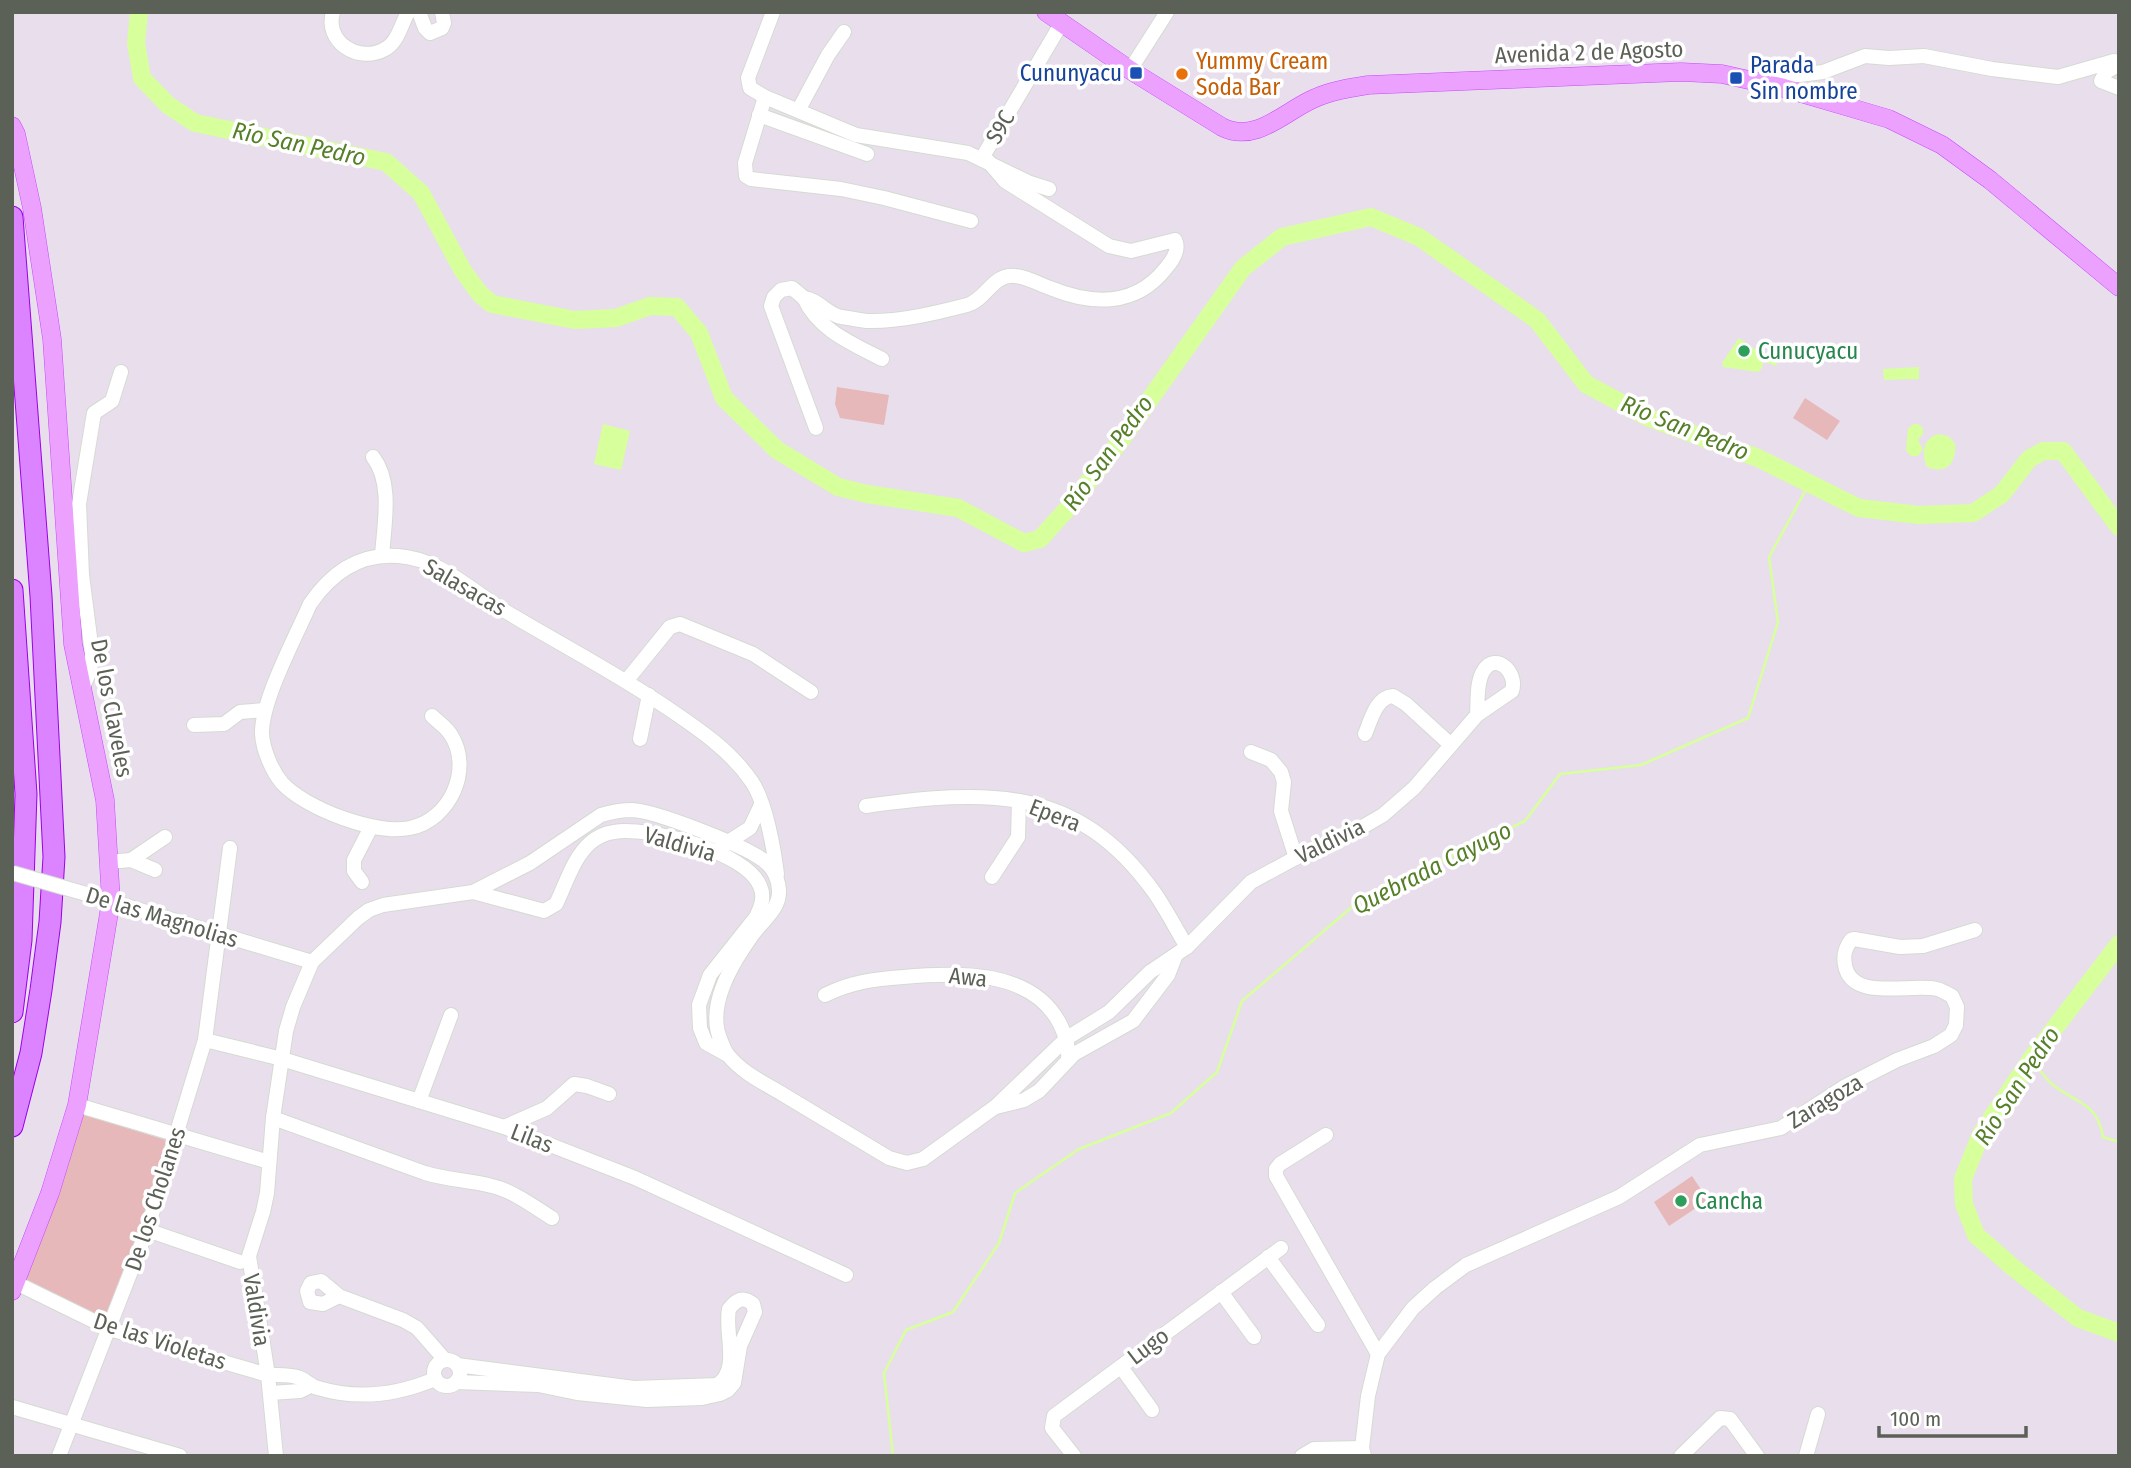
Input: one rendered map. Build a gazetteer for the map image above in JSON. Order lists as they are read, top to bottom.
{
  "streets": {
    "main road": ["Avenida 2 de Agosto", "De los Claveles"],
    "street": [
      "S9C",
      "Salasacas",
      "Epera",
      "Valdivia",
      "De las Magnolias",
      "Awa",
      "Zaragoza",
      "Lilas",
      "De los Cholanes",
      "De las Violetas",
      "Lugo"
    ]
  },
  "crossings": [
    ["Avenida 2 de Agosto", "S9C"],
    ["De los Claveles", "De las Magnolias"],
    ["De los Claveles", "De las Violetas"],
    ["Epera", "Valdivia"],
    ["Valdivia", "De las Magnolias"],
    ["Valdivia", "Awa"],
    ["Valdivia", "Lilas"],
    ["Valdivia", "De las Violetas"],
    ["De las Magnolias", "De los Cholanes"],
    ["Lilas", "De los Cholanes"],
    ["De los Cholanes", "De las Violetas"]
  ],
  "water": ["Río San Pedro", "Quebrada Cayugo"],
  "places": {
    "transit": ["Cununyacu", "Parada Sin nombre"],
    "other": ["Yummy Cream Soda Bar", "Cunucyacu", "Cancha"]
  },
  "scale_bar": "100 m"
}
